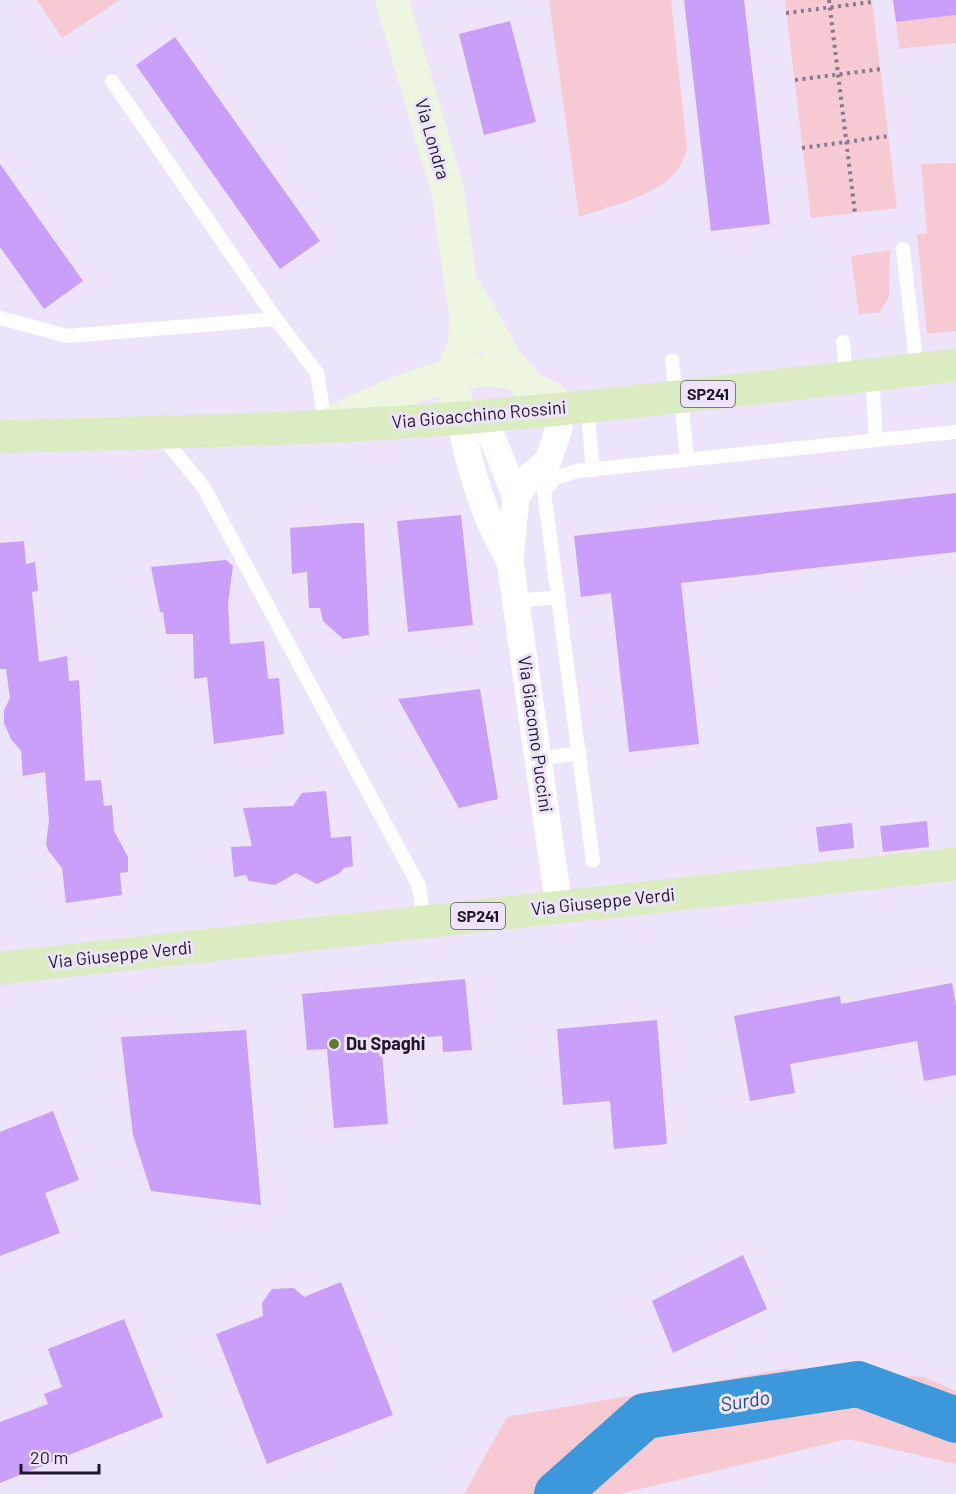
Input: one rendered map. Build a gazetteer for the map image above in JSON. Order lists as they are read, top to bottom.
{
  "streets": {
    "main road": ["SP241", "Via Gioacchino Rossini", "Via Giuseppe Verdi"],
    "street": ["Via Londra", "Via Giacomo Puccini"]
  },
  "crossings": [
    ["Via Londra", "Via Gioacchino Rossini"],
    ["Via Gioacchino Rossini", "Via Giacomo Puccini"],
    ["Via Giacomo Puccini", "Via Giuseppe Verdi"]
  ],
  "water": ["Surdo"],
  "places": ["Du Spaghi"],
  "scale_bar": "20 m"
}
